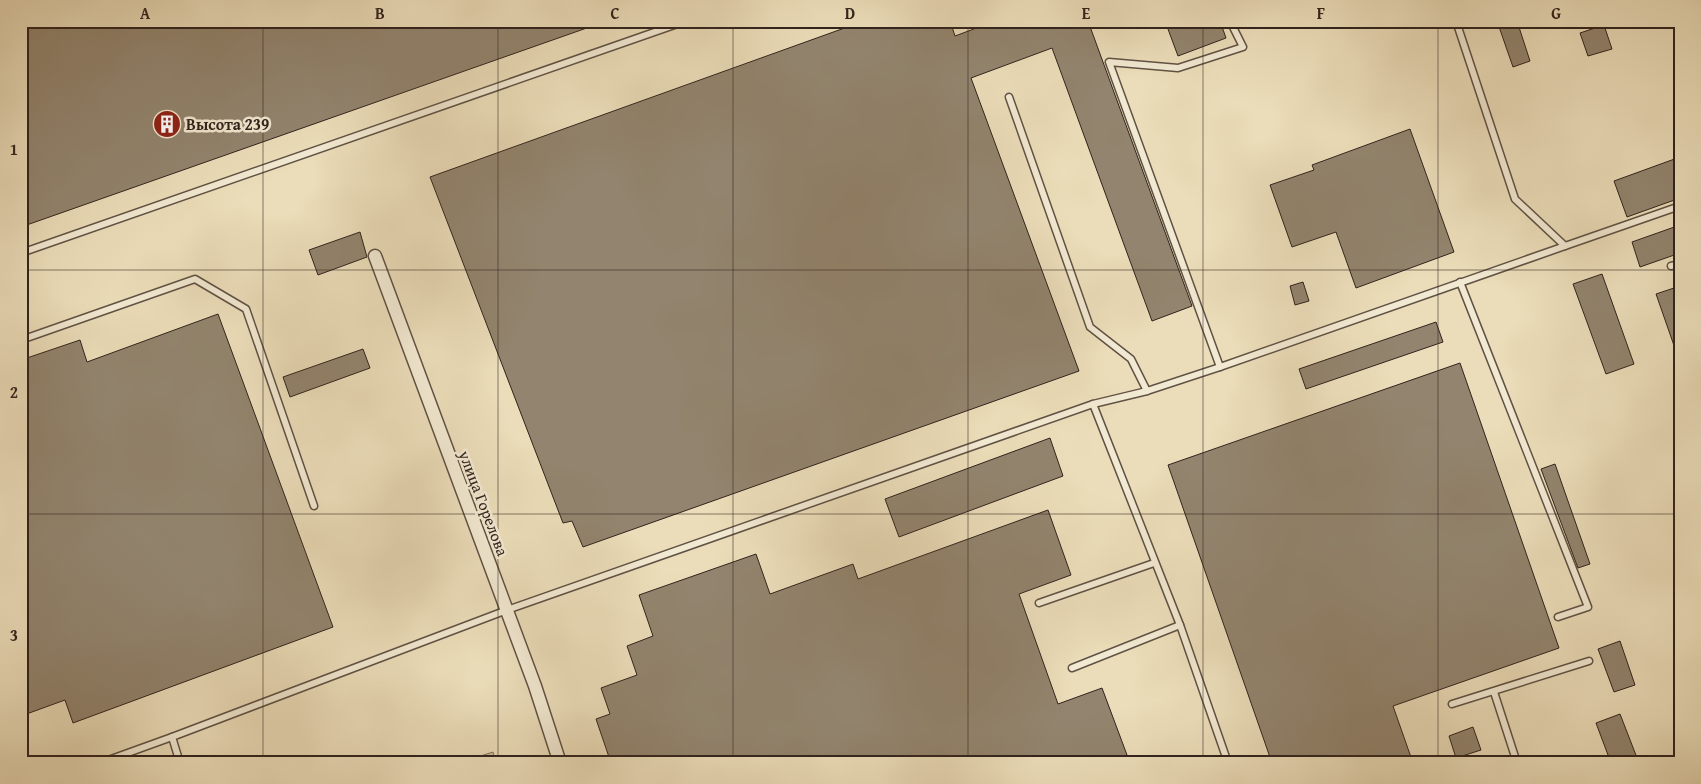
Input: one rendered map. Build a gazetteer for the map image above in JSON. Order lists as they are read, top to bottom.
{
  "streets": {
    "street": ["улица Горелова"]
  },
  "places": {
    "building": ["Высота 239"]
  },
  "grid": {
    "columns": [
      "A",
      "B",
      "C",
      "D",
      "E",
      "F",
      "G"
    ],
    "rows": ["1", "2", "3"]
  }
}
